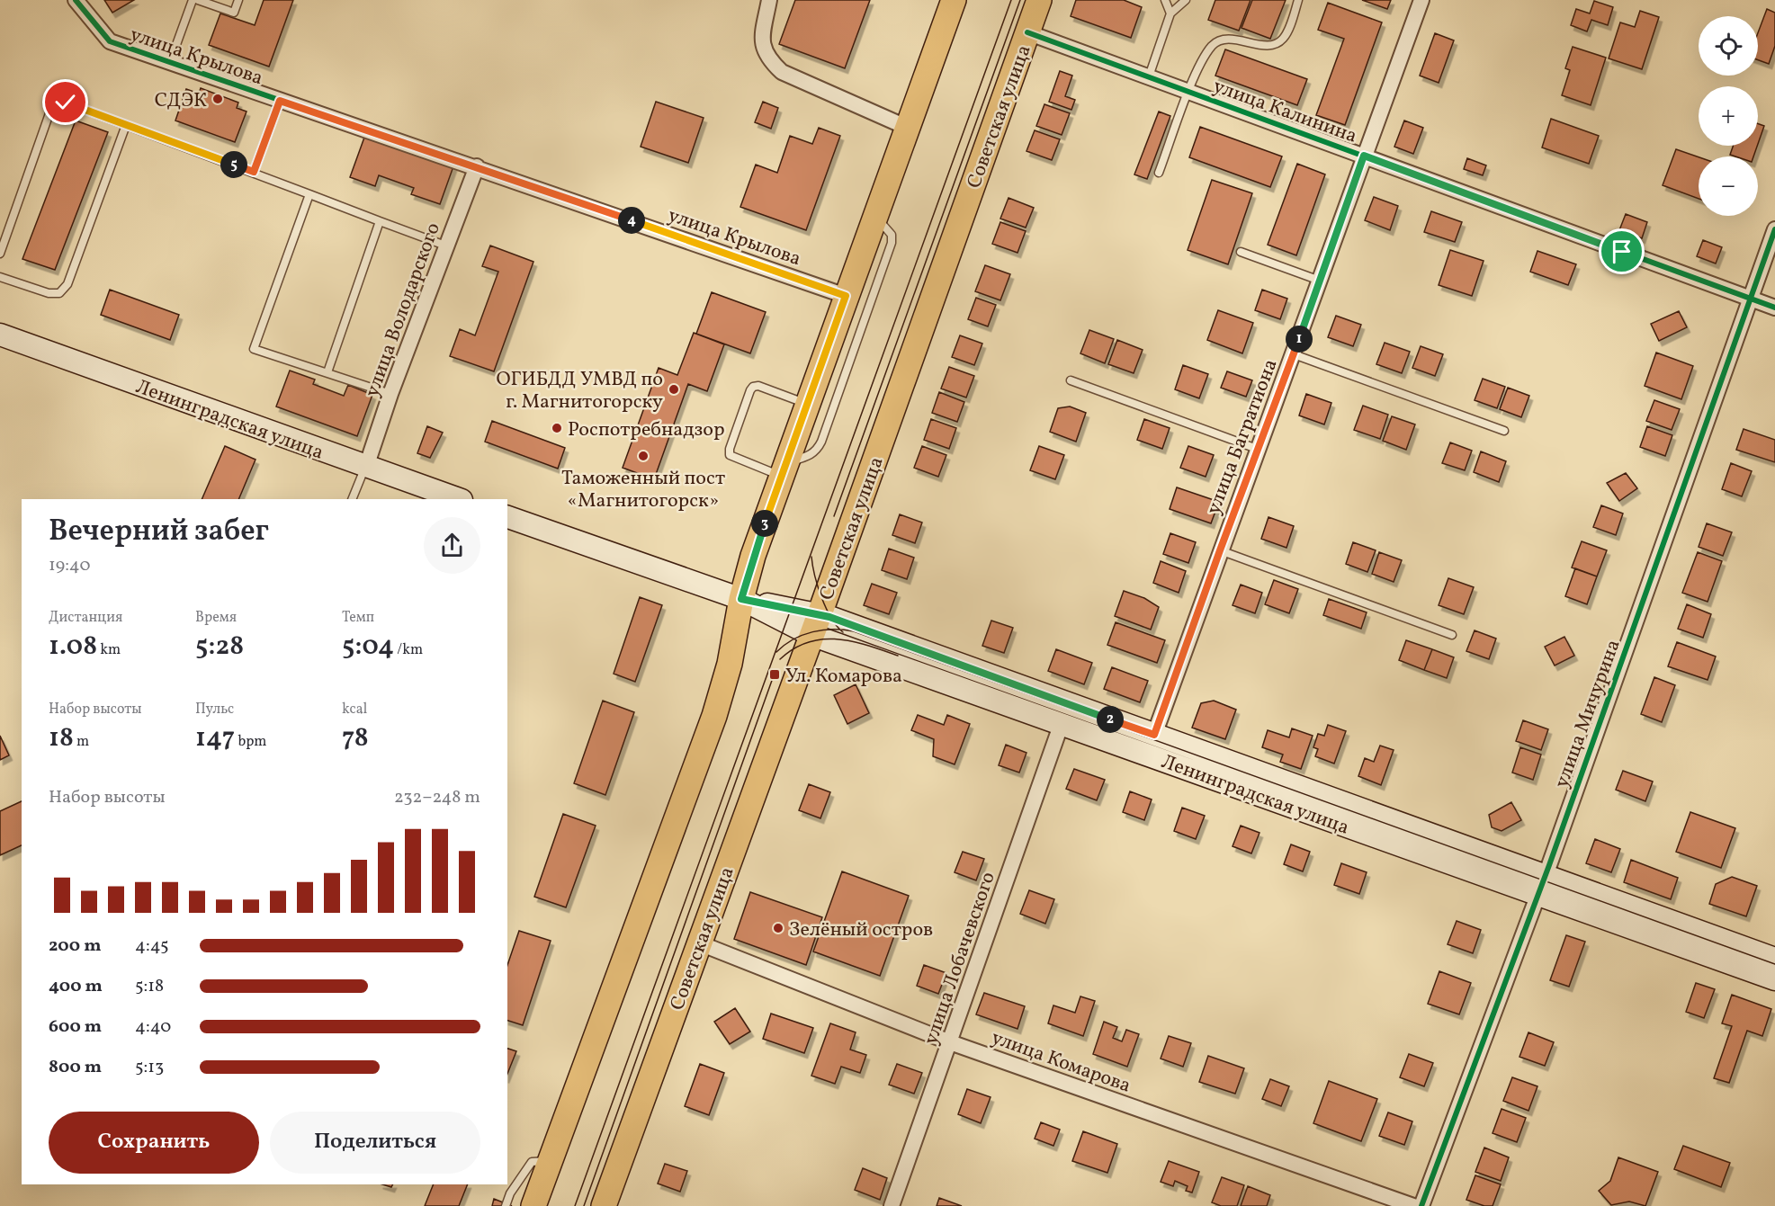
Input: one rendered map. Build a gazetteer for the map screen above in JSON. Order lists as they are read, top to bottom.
{
  "streets": {
    "main road": ["Советская улица", "Ленинградская улица"],
    "street": [
      "улица Крылова",
      "улица Калинина",
      "улица Володарского",
      "улица Багратиона",
      "улица Мичурина",
      "улица Лобачевского",
      "улица Комарова"
    ]
  },
  "crossings": [
    ["улица Крылова", "улица Володарского"],
    ["улица Калинина", "Советская улица"],
    ["улица Калинина", "улица Багратиона"],
    ["улица Калинина", "улица Мичурина"],
    ["Советская улица", "Ленинградская улица"],
    ["Советская улица", "улица Комарова"],
    ["улица Володарского", "Ленинградская улица"],
    ["Ленинградская улица", "улица Багратиона"],
    ["Ленинградская улица", "улица Мичурина"],
    ["Ленинградская улица", "улица Лобачевского"],
    ["улица Лобачевского", "улица Комарова"]
  ],
  "places": {
    "other": [
      "СДЭК",
      "ОГИБДД УМВД по г. Магнитогорску",
      "Роспотребнадзор",
      "Таможенный пост «Магнитогорск»",
      "Зелёный остров"
    ],
    "transit": ["Ул. Комарова"]
  },
  "page": {
    "map_buttons": ["+", "−"],
    "pins": [
      "5",
      "4",
      "1",
      "3",
      "2"
    ],
    "heading": ["Вечерний забег", "19:40"],
    "stats": [
      ["Дистанция", "1.08 km"],
      ["Время", "5:28"],
      ["Темп", "5:04 /km"],
      ["Набор высоты", "18 m"],
      ["Пульс", "147 bpm"],
      ["kcal", "78"]
    ],
    "chart": ["Набор высоты", "232–248 m"],
    "list": [
      {
        "name": "200 m",
        "note": "4:45"
      },
      {
        "name": "400 m",
        "note": "5:18"
      },
      {
        "name": "600 m",
        "note": "4:40"
      },
      {
        "name": "800 m",
        "note": "5:13"
      }
    ],
    "buttons": ["Сохранить", "Поделиться"]
  }
}
